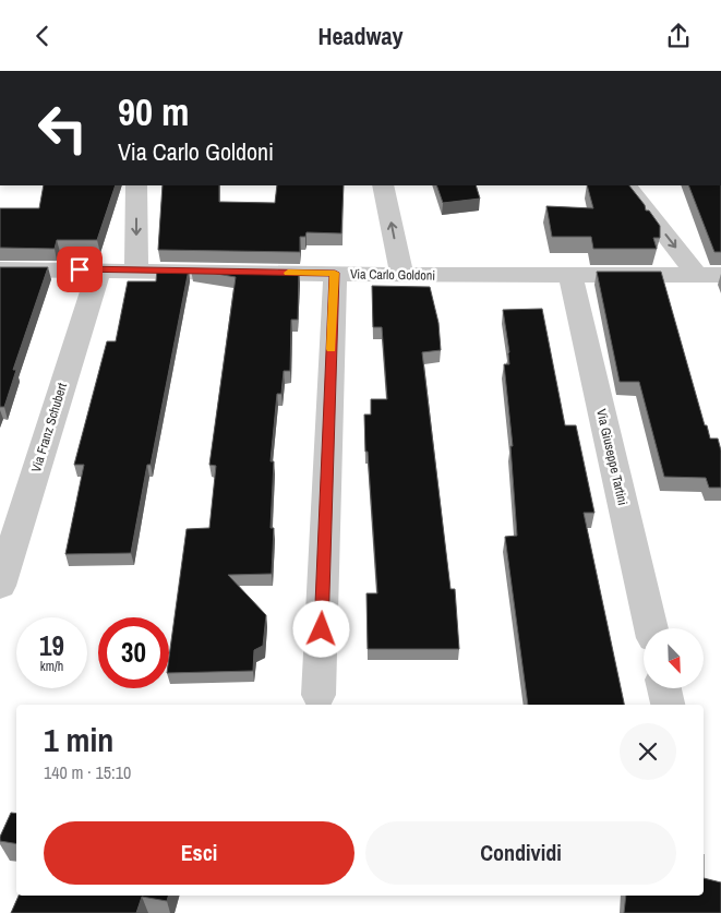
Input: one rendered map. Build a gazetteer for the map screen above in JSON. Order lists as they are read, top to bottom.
{
  "streets": {
    "street": ["Via Carlo Goldoni", "Via Franz Schubert", "Via Giuseppe Tartini"]
  },
  "crossings": [
    ["Via Carlo Goldoni", "Via Franz Schubert"],
    ["Via Carlo Goldoni", "Via Giuseppe Tartini"]
  ],
  "north": "bottom right",
  "page": {
    "header": "Headway",
    "turn": ["90 m", "Via Carlo Goldoni"],
    "speed": "19 km/h",
    "limit": "30",
    "heading": ["1 min", "140 m · 15:10"],
    "buttons": ["Esci", "Condividi"]
  }
}
